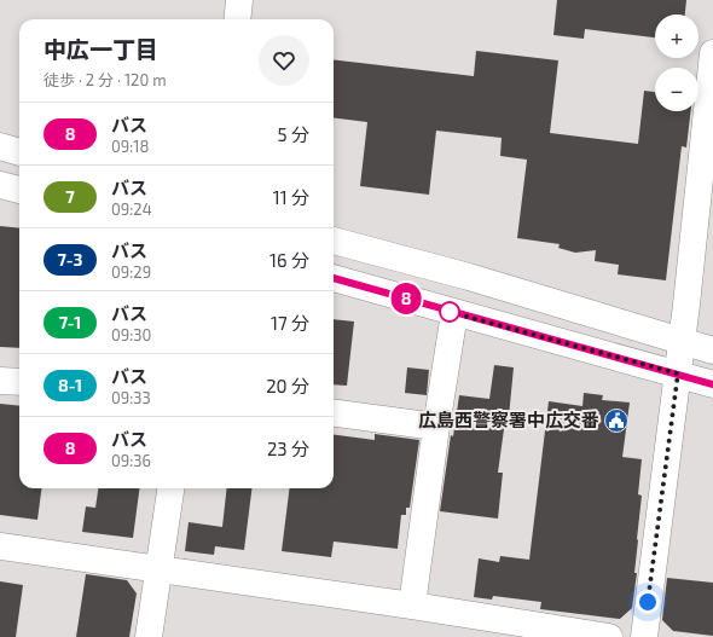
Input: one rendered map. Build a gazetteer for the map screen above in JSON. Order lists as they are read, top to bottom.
{
  "places": {
    "public building": ["広島西警察署中広交番"]
  },
  "lines": ["bus line 8"],
  "page": {
    "on_map": "8",
    "map_buttons": ["+", "−"],
    "heading": ["中広一丁目", "徒歩 · 2 分 · 120 m"],
    "list": [
      {
        "mark": "8",
        "name": "バス",
        "note": "09:18",
        "value": "5 分"
      },
      {
        "mark": "7",
        "name": "バス",
        "note": "09:24",
        "value": "11 分"
      },
      {
        "mark": "7-3",
        "name": "バス",
        "note": "09:29",
        "value": "16 分"
      },
      {
        "mark": "7-1",
        "name": "バス",
        "note": "09:30",
        "value": "17 分"
      },
      {
        "mark": "8-1",
        "name": "バス",
        "note": "09:33",
        "value": "20 分"
      },
      {
        "mark": "8",
        "name": "バス",
        "note": "09:36",
        "value": "23 分"
      }
    ]
  }
}
